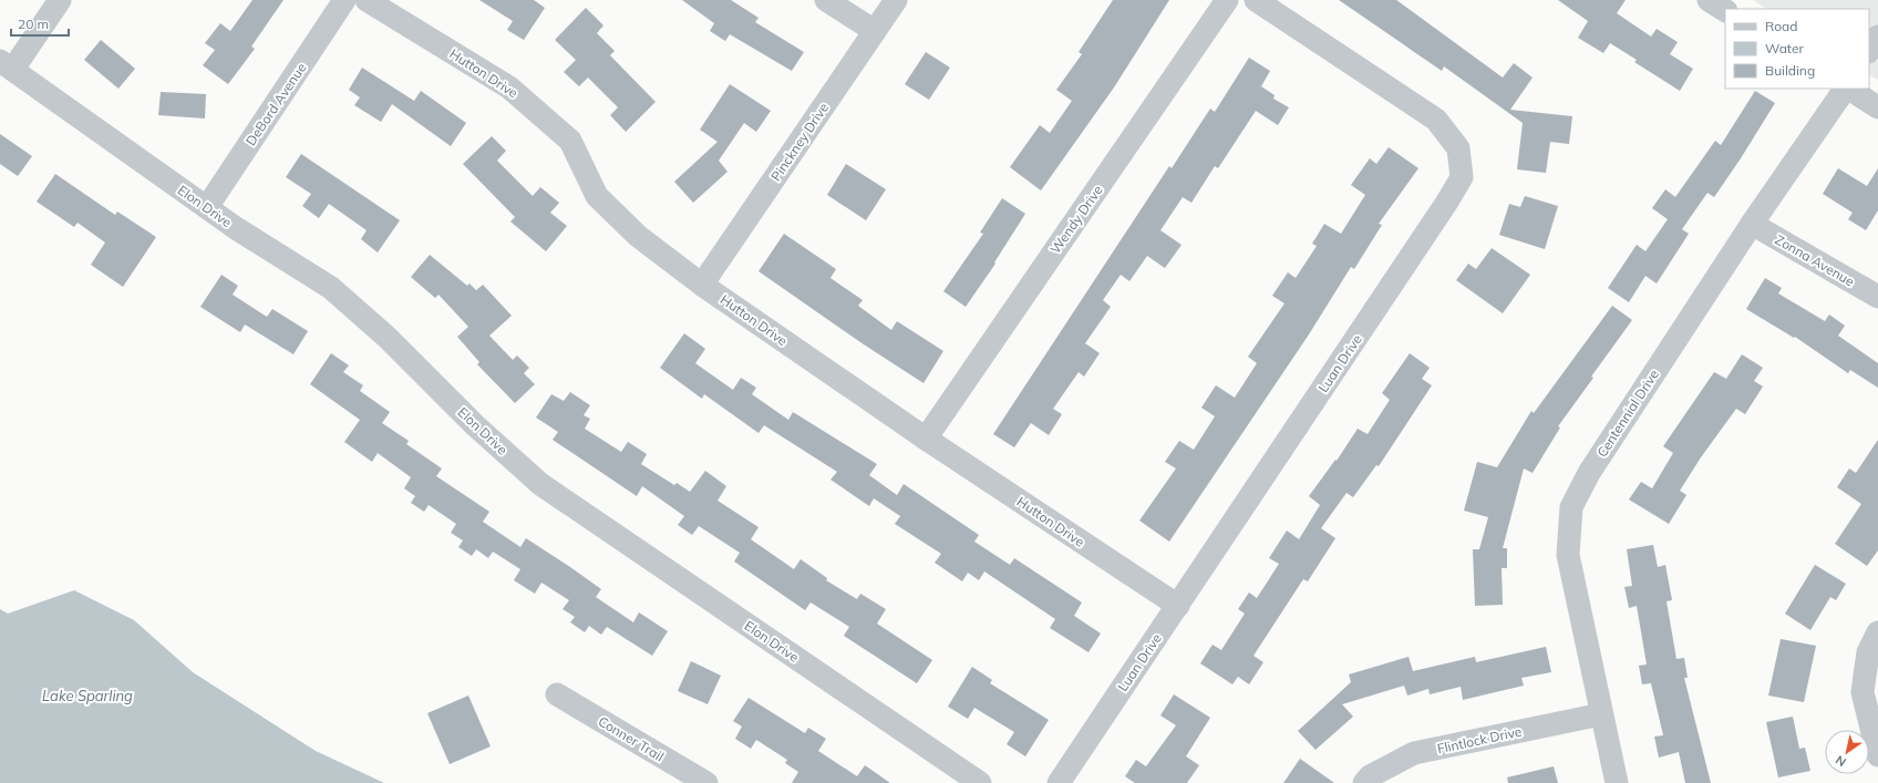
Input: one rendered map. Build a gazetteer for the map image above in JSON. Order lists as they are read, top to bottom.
{
  "streets": {
    "street": [
      "Hutton Drive",
      "DeBord Avenue",
      "Pinckney Drive",
      "Elon Drive",
      "Wendy Drive",
      "Zonna Avenue",
      "Luan Drive",
      "Centennial Drive",
      "Conner Trail",
      "Flintlock Drive"
    ]
  },
  "crossings": [
    ["Hutton Drive", "Pinckney Drive"],
    ["Hutton Drive", "Wendy Drive"],
    ["Hutton Drive", "Luan Drive"],
    ["DeBord Avenue", "Elon Drive"],
    ["Zonna Avenue", "Centennial Drive"],
    ["Centennial Drive", "Flintlock Drive"]
  ],
  "water": ["Lake Sparling"],
  "legend": ["Road", "Water", "Building"],
  "scale_bar": "20 m",
  "north": "bottom left"
}
